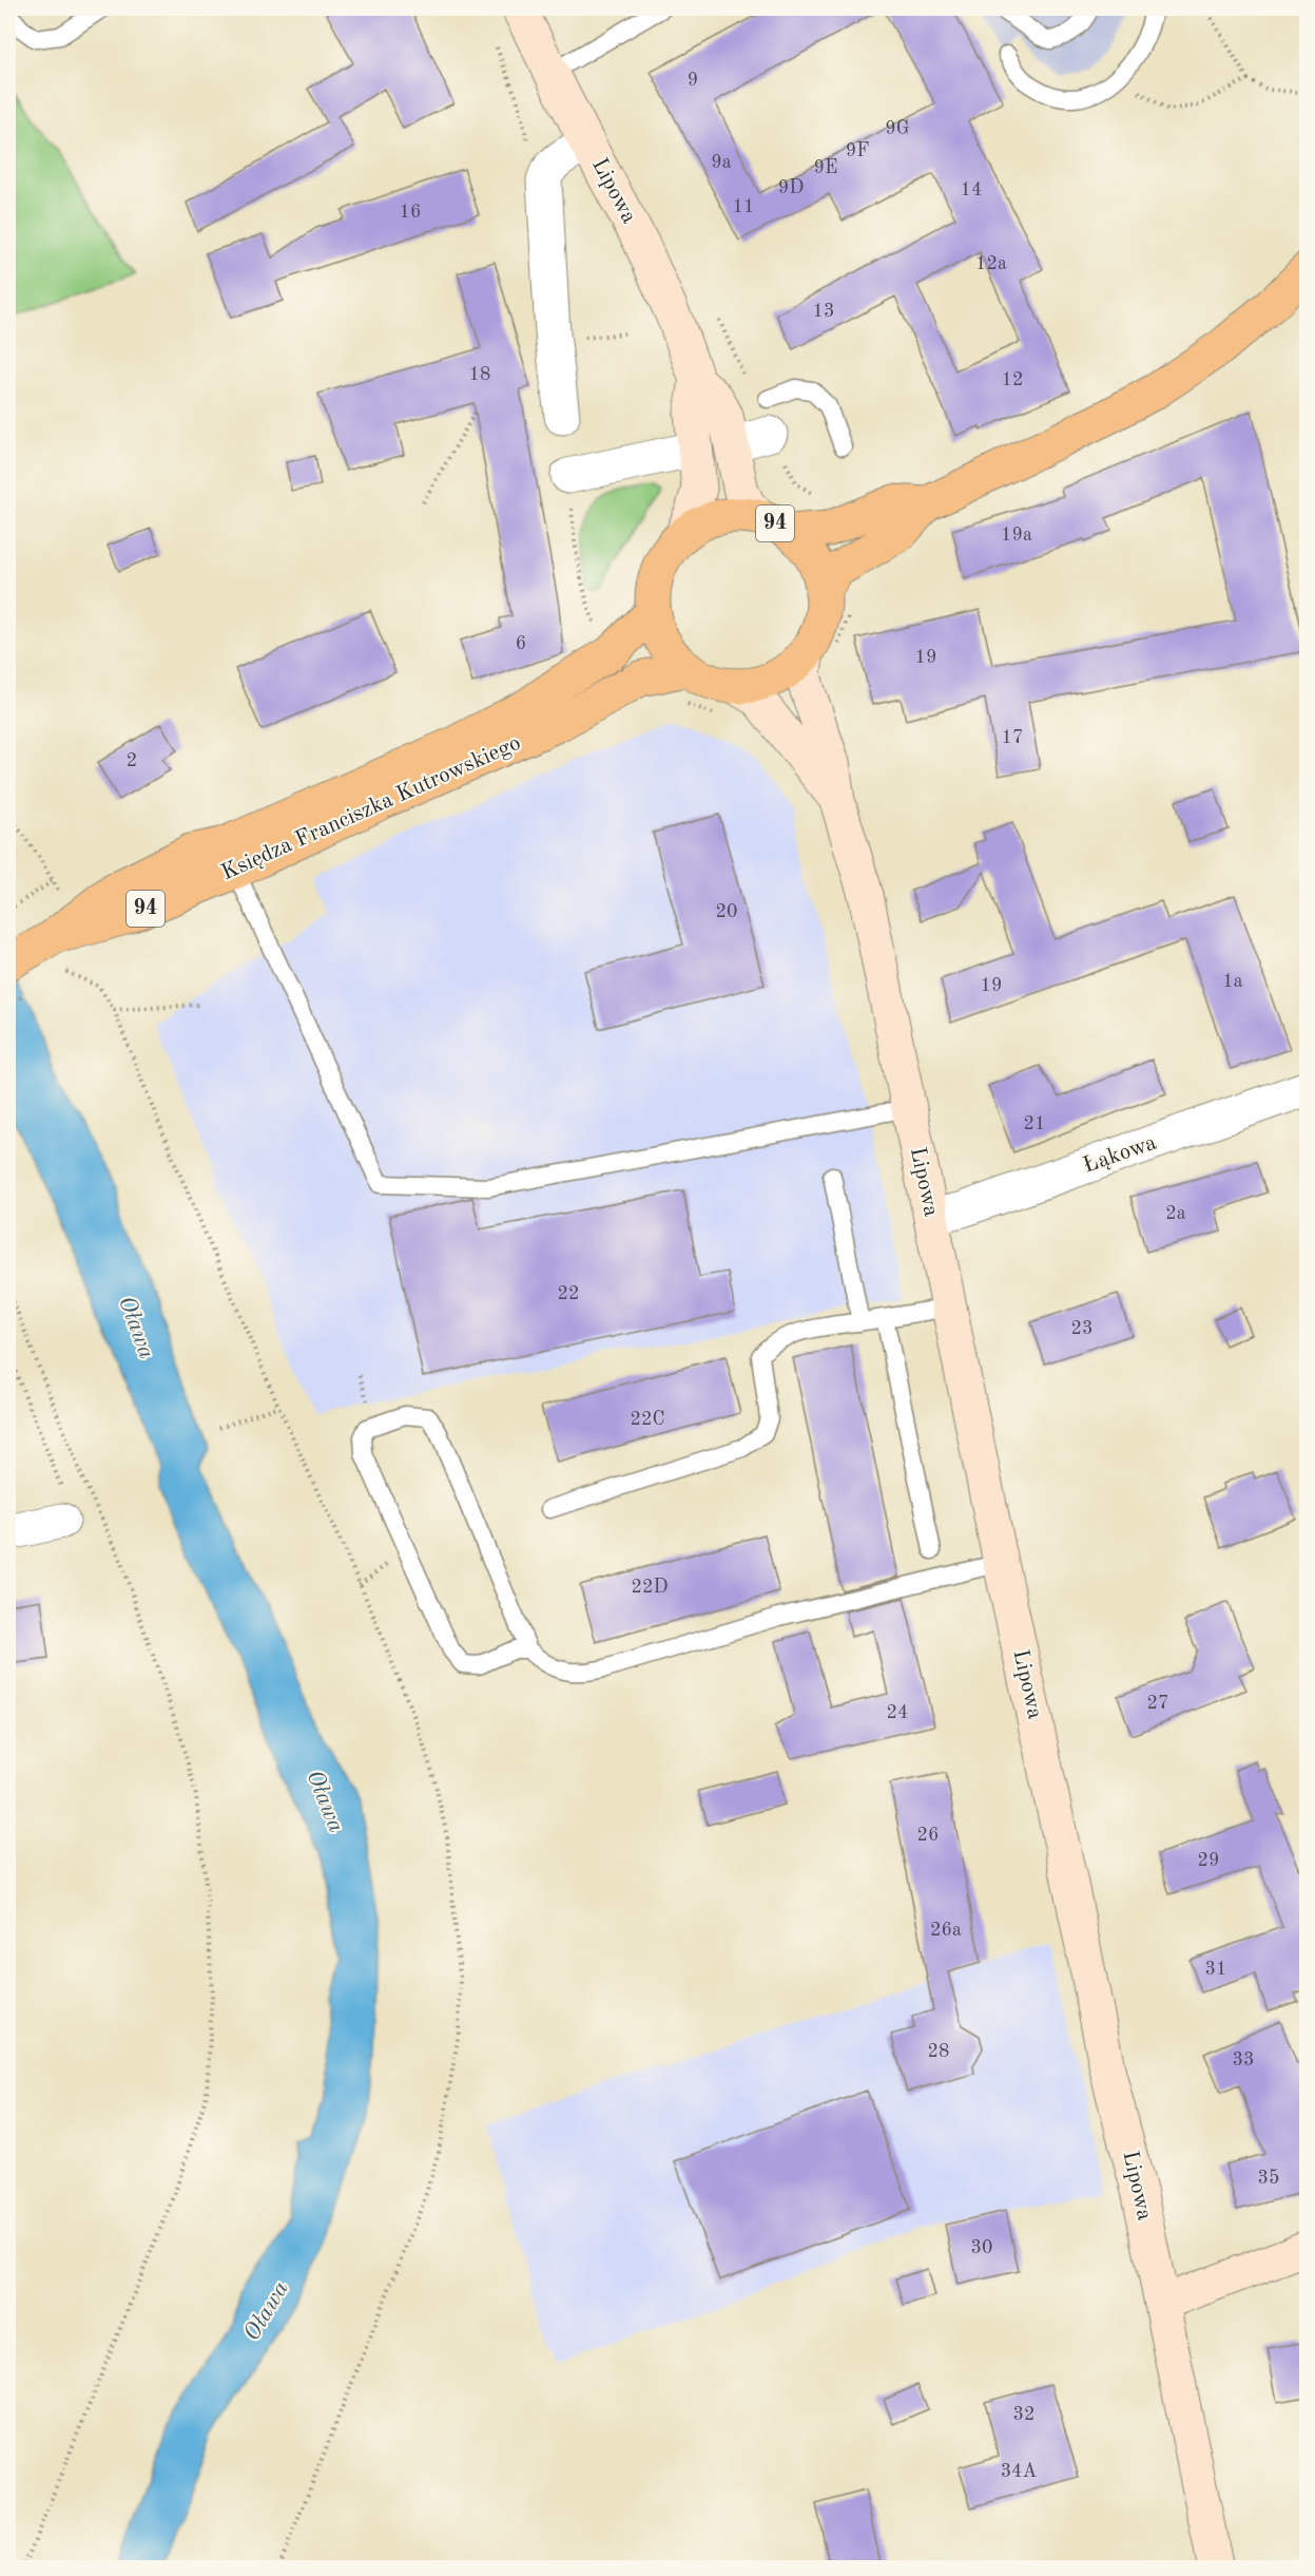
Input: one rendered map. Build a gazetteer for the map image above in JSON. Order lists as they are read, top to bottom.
{
  "streets": {
    "main road": ["94", "Księdza Franciszka Kutrowskiego"],
    "street": ["Lipowa", "Łąkowa"]
  },
  "crossings": [
    ["Lipowa", "94"],
    ["Lipowa", "Księdza Franciszka Kutrowskiego"],
    ["Lipowa", "Łąkowa"],
    ["94", "Księdza Franciszka Kutrowskiego"]
  ],
  "water": ["Oława"],
  "house_numbers": [
    "9",
    "9G",
    "9F",
    "9a",
    "9E",
    "9D",
    "14",
    "11",
    "16",
    "12a",
    "13",
    "18",
    "12",
    "19a",
    "6",
    "19",
    "17",
    "2",
    "20",
    "1a",
    "19",
    "21",
    "2a",
    "22",
    "23",
    "22C",
    "22D",
    "27",
    "24",
    "26",
    "29",
    "26a",
    "31",
    "28",
    "33",
    "35",
    "30",
    "32",
    "34A"
  ]
}
